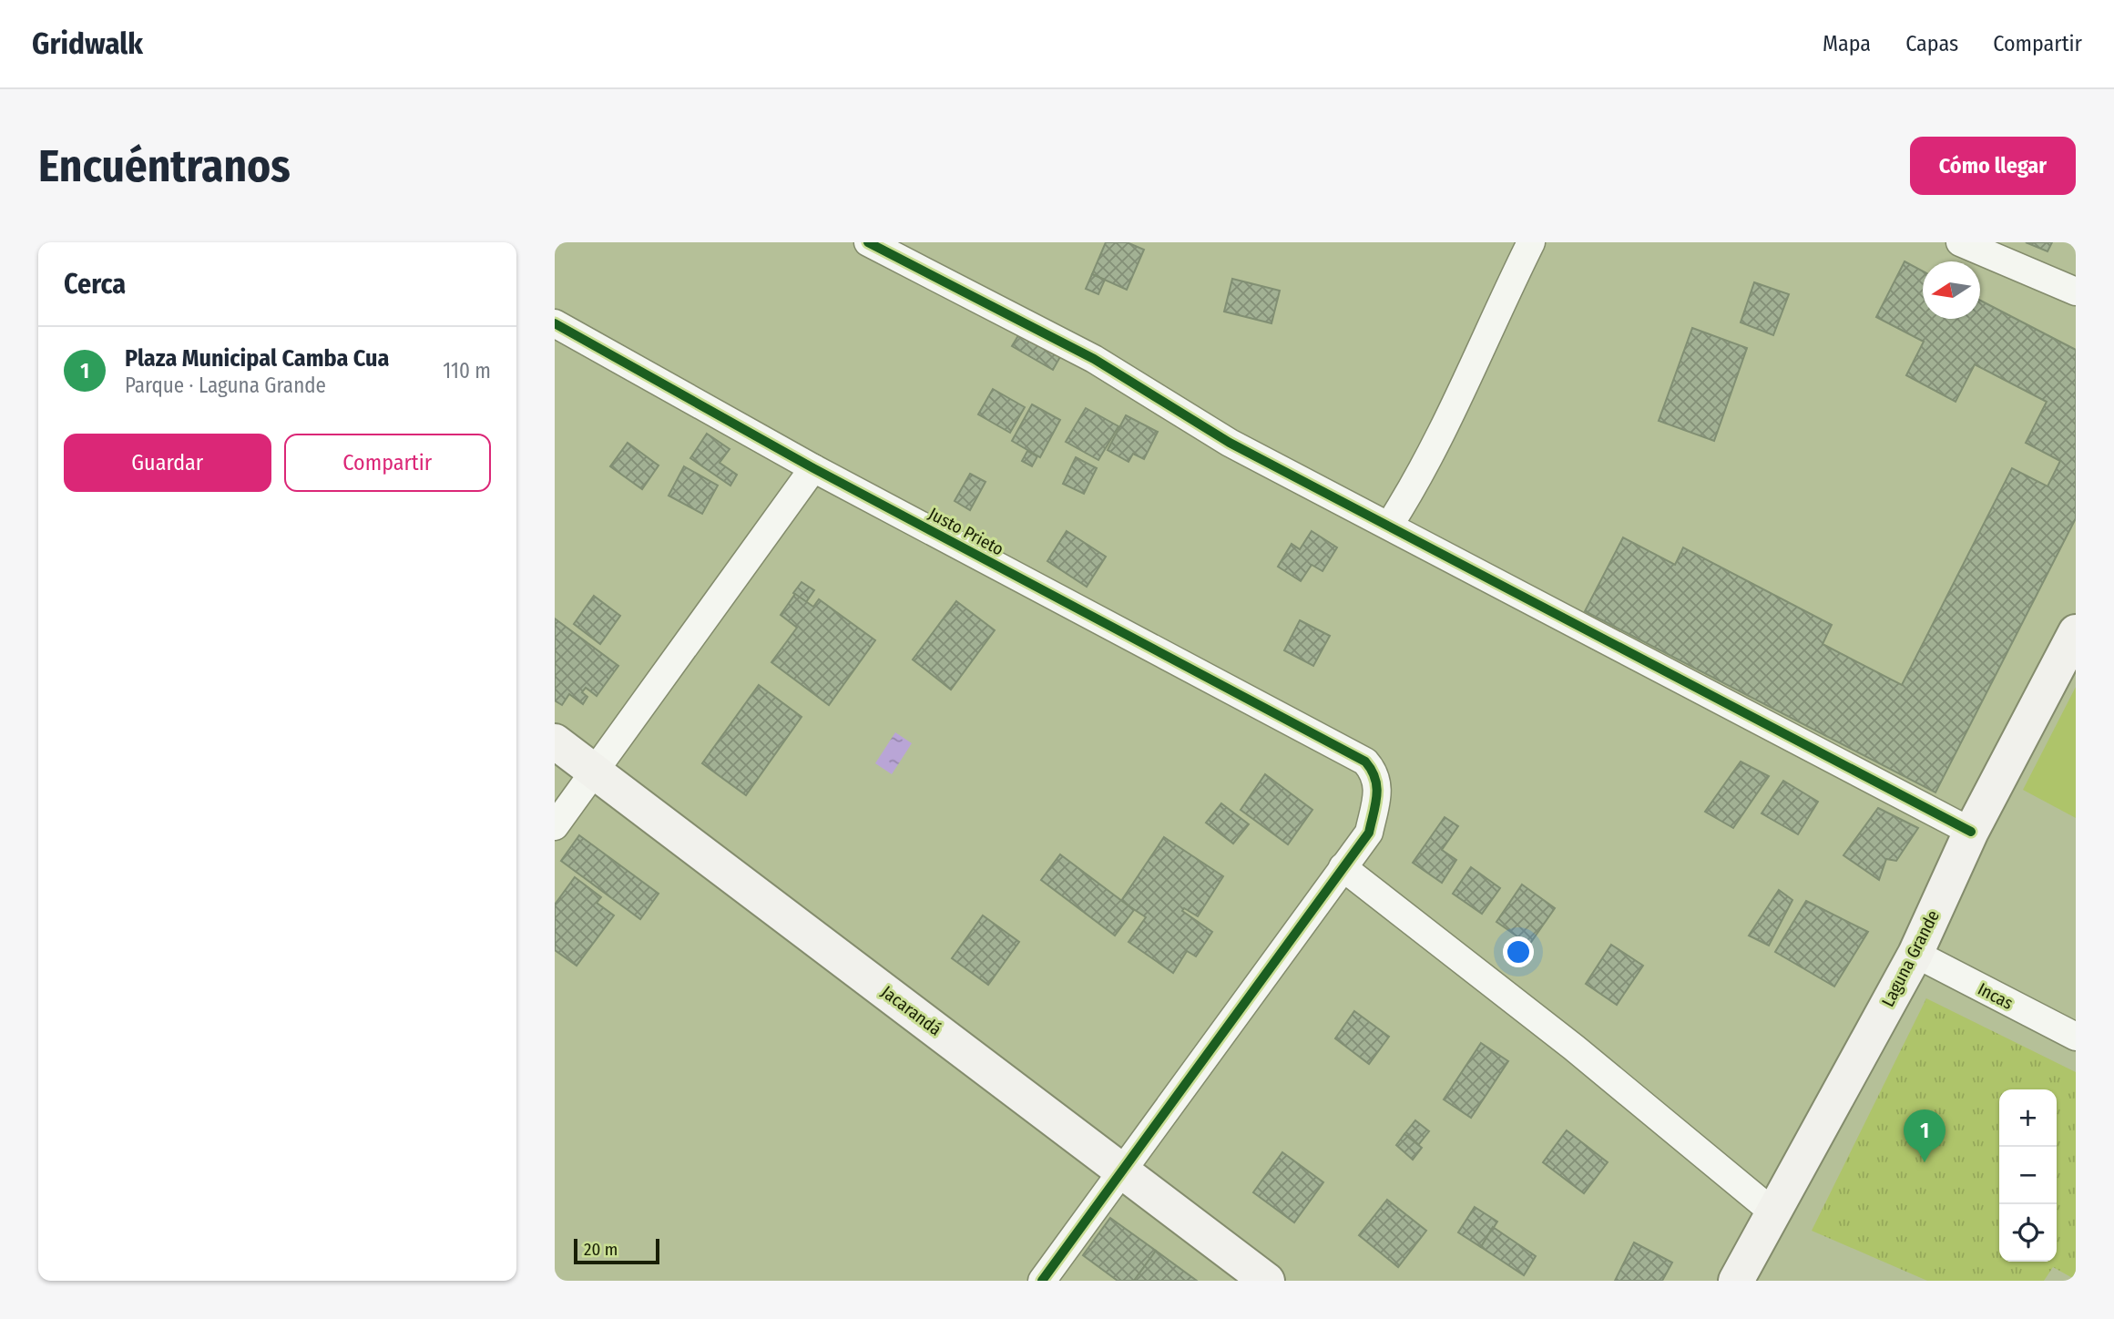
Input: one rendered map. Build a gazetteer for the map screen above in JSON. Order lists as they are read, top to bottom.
{
  "streets": {
    "street": [
      "Justo Prieto",
      "Laguna Grande",
      "Incas",
      "Jacarandá"
    ]
  },
  "crossings": [
    ["Laguna Grande", "Incas"]
  ],
  "scale_bar": "20 m",
  "north": "left",
  "page": {
    "header": "Gridwalk",
    "nav": ["Mapa", "Capas", "Compartir"],
    "buttons": [
      "Cómo llegar",
      ["Guardar", "Compartir"]
    ],
    "title": "Encuéntranos",
    "heading": "Cerca",
    "list": [
      {
        "mark": "1",
        "name": "Plaza Municipal Camba Cua",
        "note": "Parque · Laguna Grande",
        "value": "110 m"
      }
    ],
    "map_buttons": ["+", "−"],
    "pins": "1",
    "scale": "20 m"
  }
}
